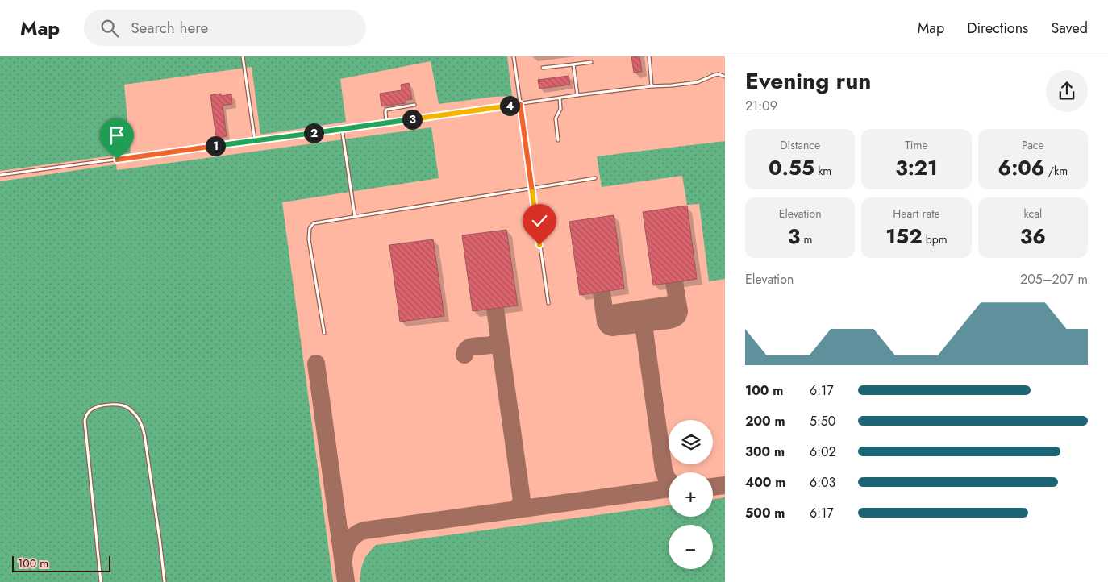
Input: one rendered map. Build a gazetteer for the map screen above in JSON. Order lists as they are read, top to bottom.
{
  "scale_bar": "100 m",
  "page": {
    "header": "Map",
    "search": "Search here",
    "nav": ["Map", "Directions", "Saved"],
    "heading": ["Evening run", "21:09"],
    "pins": [
      "4",
      "3",
      "2",
      "1"
    ],
    "stats": [
      ["Distance", "0.55 km"],
      ["Time", "3:21"],
      ["Pace", "6:06 /km"],
      ["Elevation", "3 m"],
      ["Heart rate", "152 bpm"],
      ["kcal", "36"]
    ],
    "chart": ["Elevation", "205–207 m"],
    "list": [
      {
        "name": "100 m",
        "note": "6:17"
      },
      {
        "name": "200 m",
        "note": "5:50"
      },
      {
        "name": "300 m",
        "note": "6:02"
      },
      {
        "name": "400 m",
        "note": "6:03"
      },
      {
        "name": "500 m",
        "note": "6:17"
      }
    ],
    "map_buttons": ["+", "−"],
    "scale": "100 m"
  }
}
